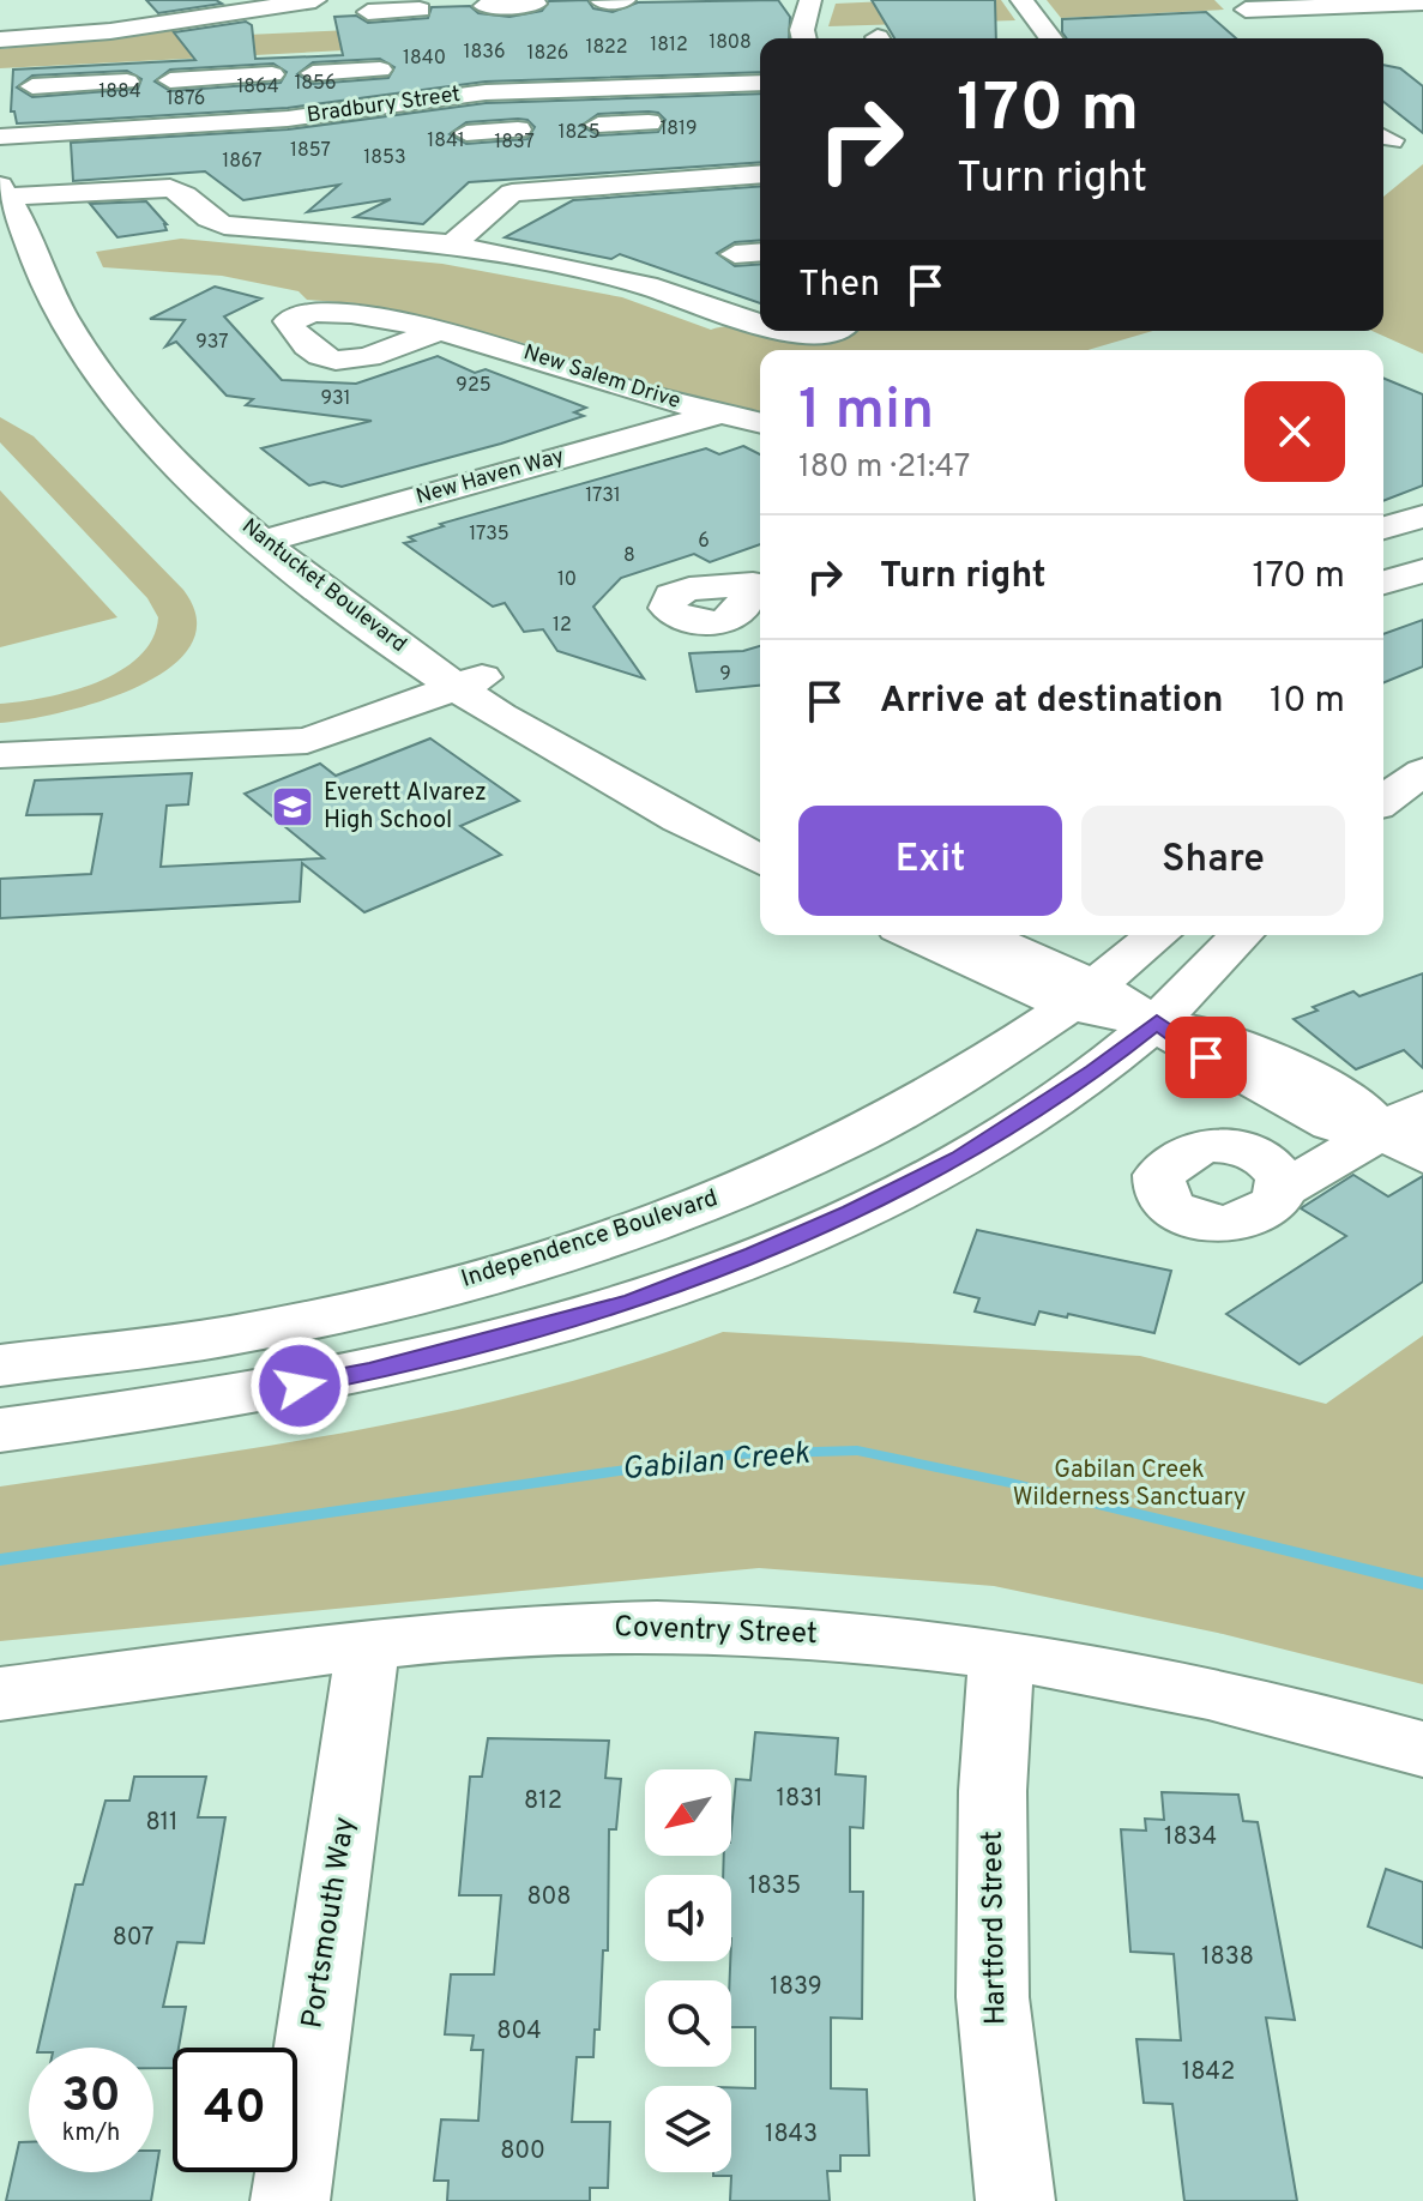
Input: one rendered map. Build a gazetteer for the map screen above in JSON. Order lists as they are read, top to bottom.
{
  "streets": {
    "street": [
      "Bradbury Street",
      "New Salem Drive",
      "New Haven Way",
      "Nantucket Boulevard",
      "Independence Boulevard",
      "Coventry Street",
      "Portsmouth Way",
      "Hartford Street"
    ]
  },
  "crossings": [
    ["New Salem Drive", "New Haven Way"],
    ["New Haven Way", "Nantucket Boulevard"],
    ["Coventry Street", "Portsmouth Way"],
    ["Coventry Street", "Hartford Street"]
  ],
  "water": ["Gabilan Creek"],
  "parks": ["Gabilan Creek Wilderness Sanctuary"],
  "places": {
    "school or university": ["Everett Alvarez High School"]
  },
  "house_numbers": [
    "1808",
    "1812",
    "1822",
    "1836",
    "1826",
    "1840",
    "1856",
    "1864",
    "1884",
    "1876",
    "1819",
    "1825",
    "1841",
    "1837",
    "1857",
    "1853",
    "1867",
    "937",
    "925",
    "931",
    "1731",
    "1735",
    "6",
    "8",
    "10",
    "12",
    "9",
    "1831",
    "812",
    "811",
    "1834",
    "1835",
    "808",
    "807",
    "1838",
    "1839",
    "804",
    "1842",
    "1843",
    "800"
  ],
  "north": "bottom left",
  "page": {
    "turn": ["170 m", "Turn right"],
    "then": "Then",
    "heading": ["1 min", "180 m · 21:47"],
    "list": [
      {
        "name": "Turn right",
        "value": "170 m"
      },
      {
        "name": "Arrive at destination",
        "value": "10 m"
      }
    ],
    "buttons": ["Exit", "Share"],
    "speed": "30 km/h",
    "limit": "40"
  }
}
